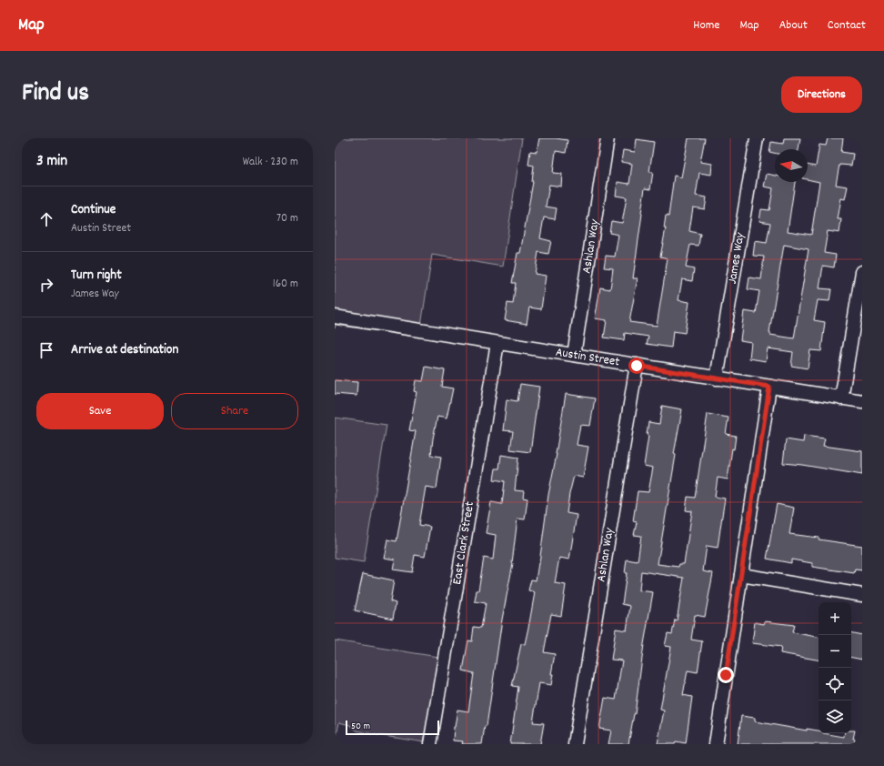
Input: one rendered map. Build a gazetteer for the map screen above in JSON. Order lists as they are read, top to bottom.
{
  "streets": {
    "street": [
      "Ashlan Way",
      "James Way",
      "Austin Street",
      "East Clark Street"
    ]
  },
  "crossings": [
    ["Ashlan Way", "Austin Street"],
    ["James Way", "Austin Street"],
    ["Austin Street", "East Clark Street"]
  ],
  "scale_bar": "50 m",
  "north": "left",
  "page": {
    "header": "Map",
    "nav": [
      "Home",
      "Map",
      "About",
      "Contact"
    ],
    "title": "Find us",
    "buttons": [
      "Directions",
      ["Save", "Share"]
    ],
    "heading": ["3 min", "Walk · 230 m"],
    "list": [
      ["Continue", "Austin Street", "70 m"],
      ["Turn right", "James Way", "160 m"],
      "Arrive at destination"
    ],
    "map_buttons": ["+", "−"],
    "scale": "50 m"
  }
}
